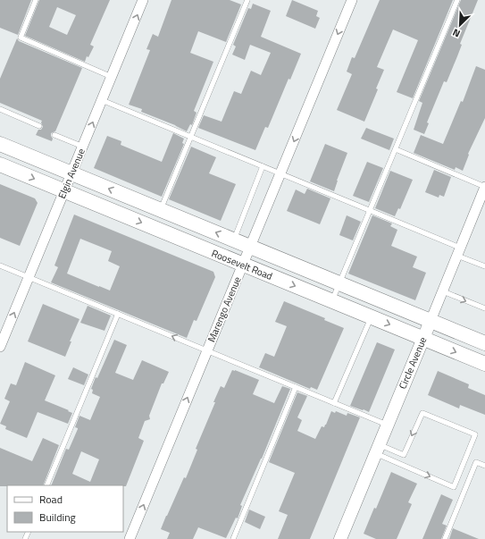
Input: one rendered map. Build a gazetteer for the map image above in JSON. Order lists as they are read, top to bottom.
{
  "streets": {
    "main road": ["Roosevelt Road"],
    "street": ["Elgin Avenue", "Marengo Avenue", "Circle Avenue"]
  },
  "crossings": [
    ["Elgin Avenue", "Roosevelt Road"],
    ["Roosevelt Road", "Marengo Avenue"],
    ["Roosevelt Road", "Circle Avenue"]
  ],
  "one_way": ["Elgin Avenue"],
  "legend": ["Road", "Building"],
  "north": "bottom left"
}
